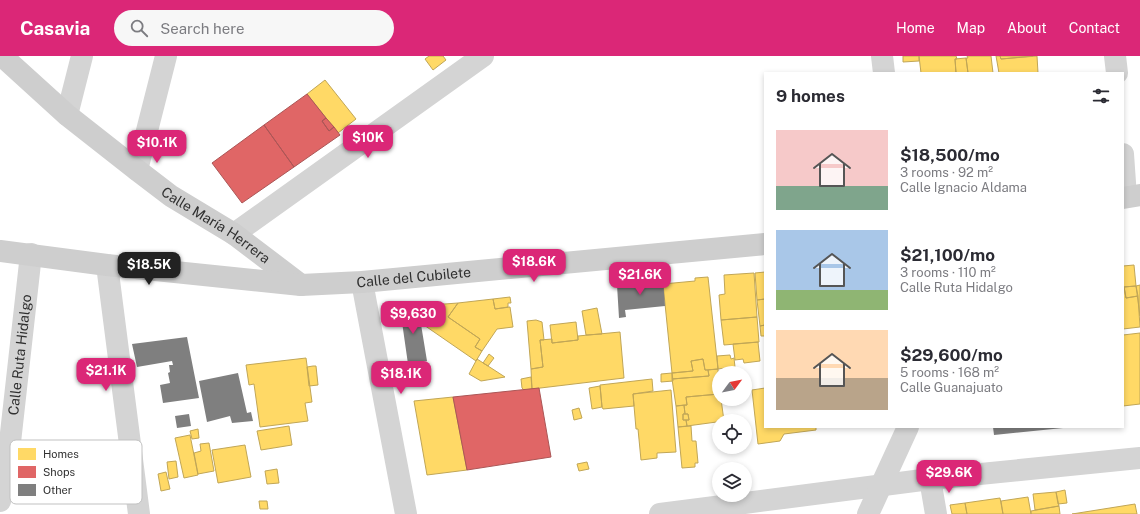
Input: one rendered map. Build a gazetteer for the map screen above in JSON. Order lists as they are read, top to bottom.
{
  "streets": {
    "street": ["Calle María Herrera", "Calle del Cubilete", "Calle Ruta Hidalgo"]
  },
  "crossings": [
    ["Calle María Herrera", "Calle del Cubilete"],
    ["Calle del Cubilete", "Calle Ruta Hidalgo"]
  ],
  "legend": ["Homes", "Shops", "Other"],
  "north": "top right",
  "page": {
    "header": "Casavia",
    "search": "Search here",
    "nav": [
      "Home",
      "Map",
      "About",
      "Contact"
    ],
    "heading": "9 homes",
    "list": [
      {
        "name": "$18,500/mo",
        "note": "3 rooms · 92 m² · Calle Ignacio Aldama"
      },
      {
        "name": "$21,100/mo",
        "note": "3 rooms · 110 m² · Calle Ruta Hidalgo"
      },
      {
        "name": "$29,600/mo",
        "note": "5 rooms · 168 m² · Calle Guanajuato"
      }
    ],
    "price": [
      "$10K",
      "$10.1K",
      "$18.6K",
      "$18.5K",
      "$21.6K",
      "$9,630",
      "$21.1K",
      "$18.1K",
      "$29.6K"
    ]
  }
}
